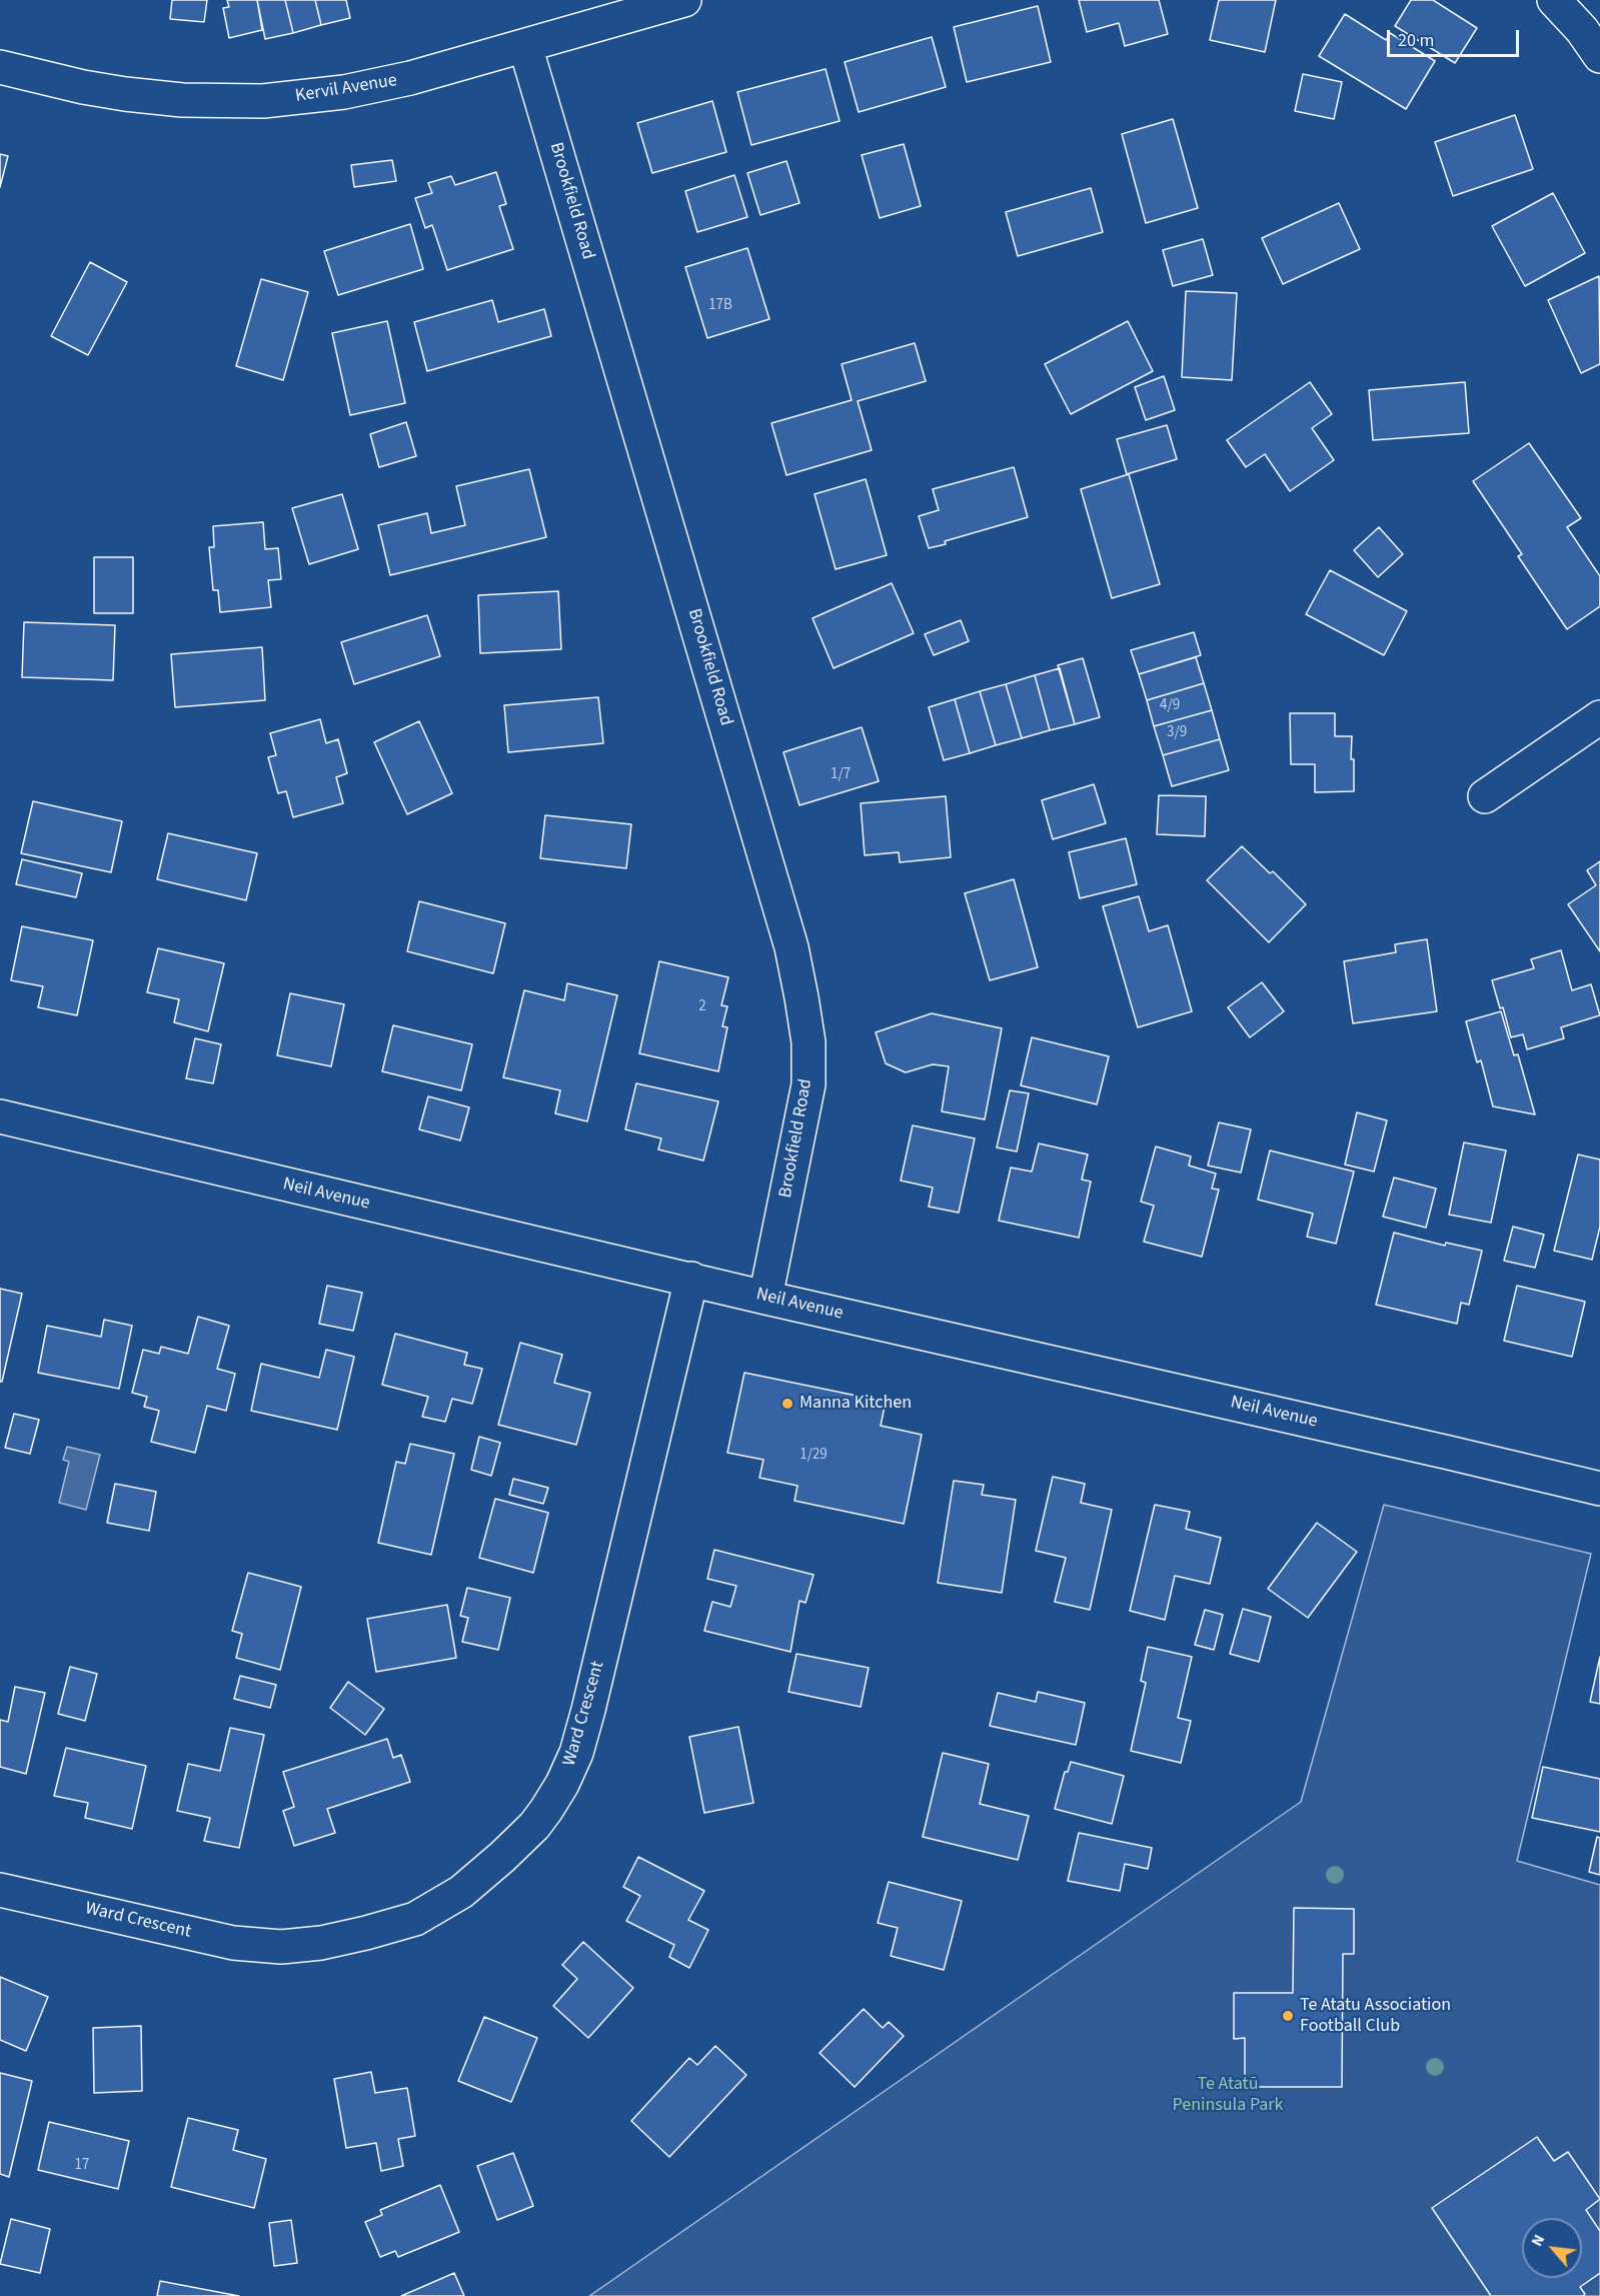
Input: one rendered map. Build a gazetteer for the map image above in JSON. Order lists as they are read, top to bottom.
{
  "streets": {
    "street": [
      "Kervil Avenue",
      "Brookfield Road",
      "Neil Avenue",
      "Ward Crescent"
    ]
  },
  "crossings": [
    ["Kervil Avenue", "Brookfield Road"],
    ["Brookfield Road", "Neil Avenue"],
    ["Neil Avenue", "Ward Crescent"]
  ],
  "parks": ["Te Atatū Peninsula Park"],
  "places": ["Manna Kitchen", "Te Atatu Association Football Club"],
  "house_numbers": [
    "17B",
    "4/9",
    "3/9",
    "1/7",
    "2",
    "1/29",
    "17"
  ],
  "scale_bar": "20 m",
  "north": "top left"
}
